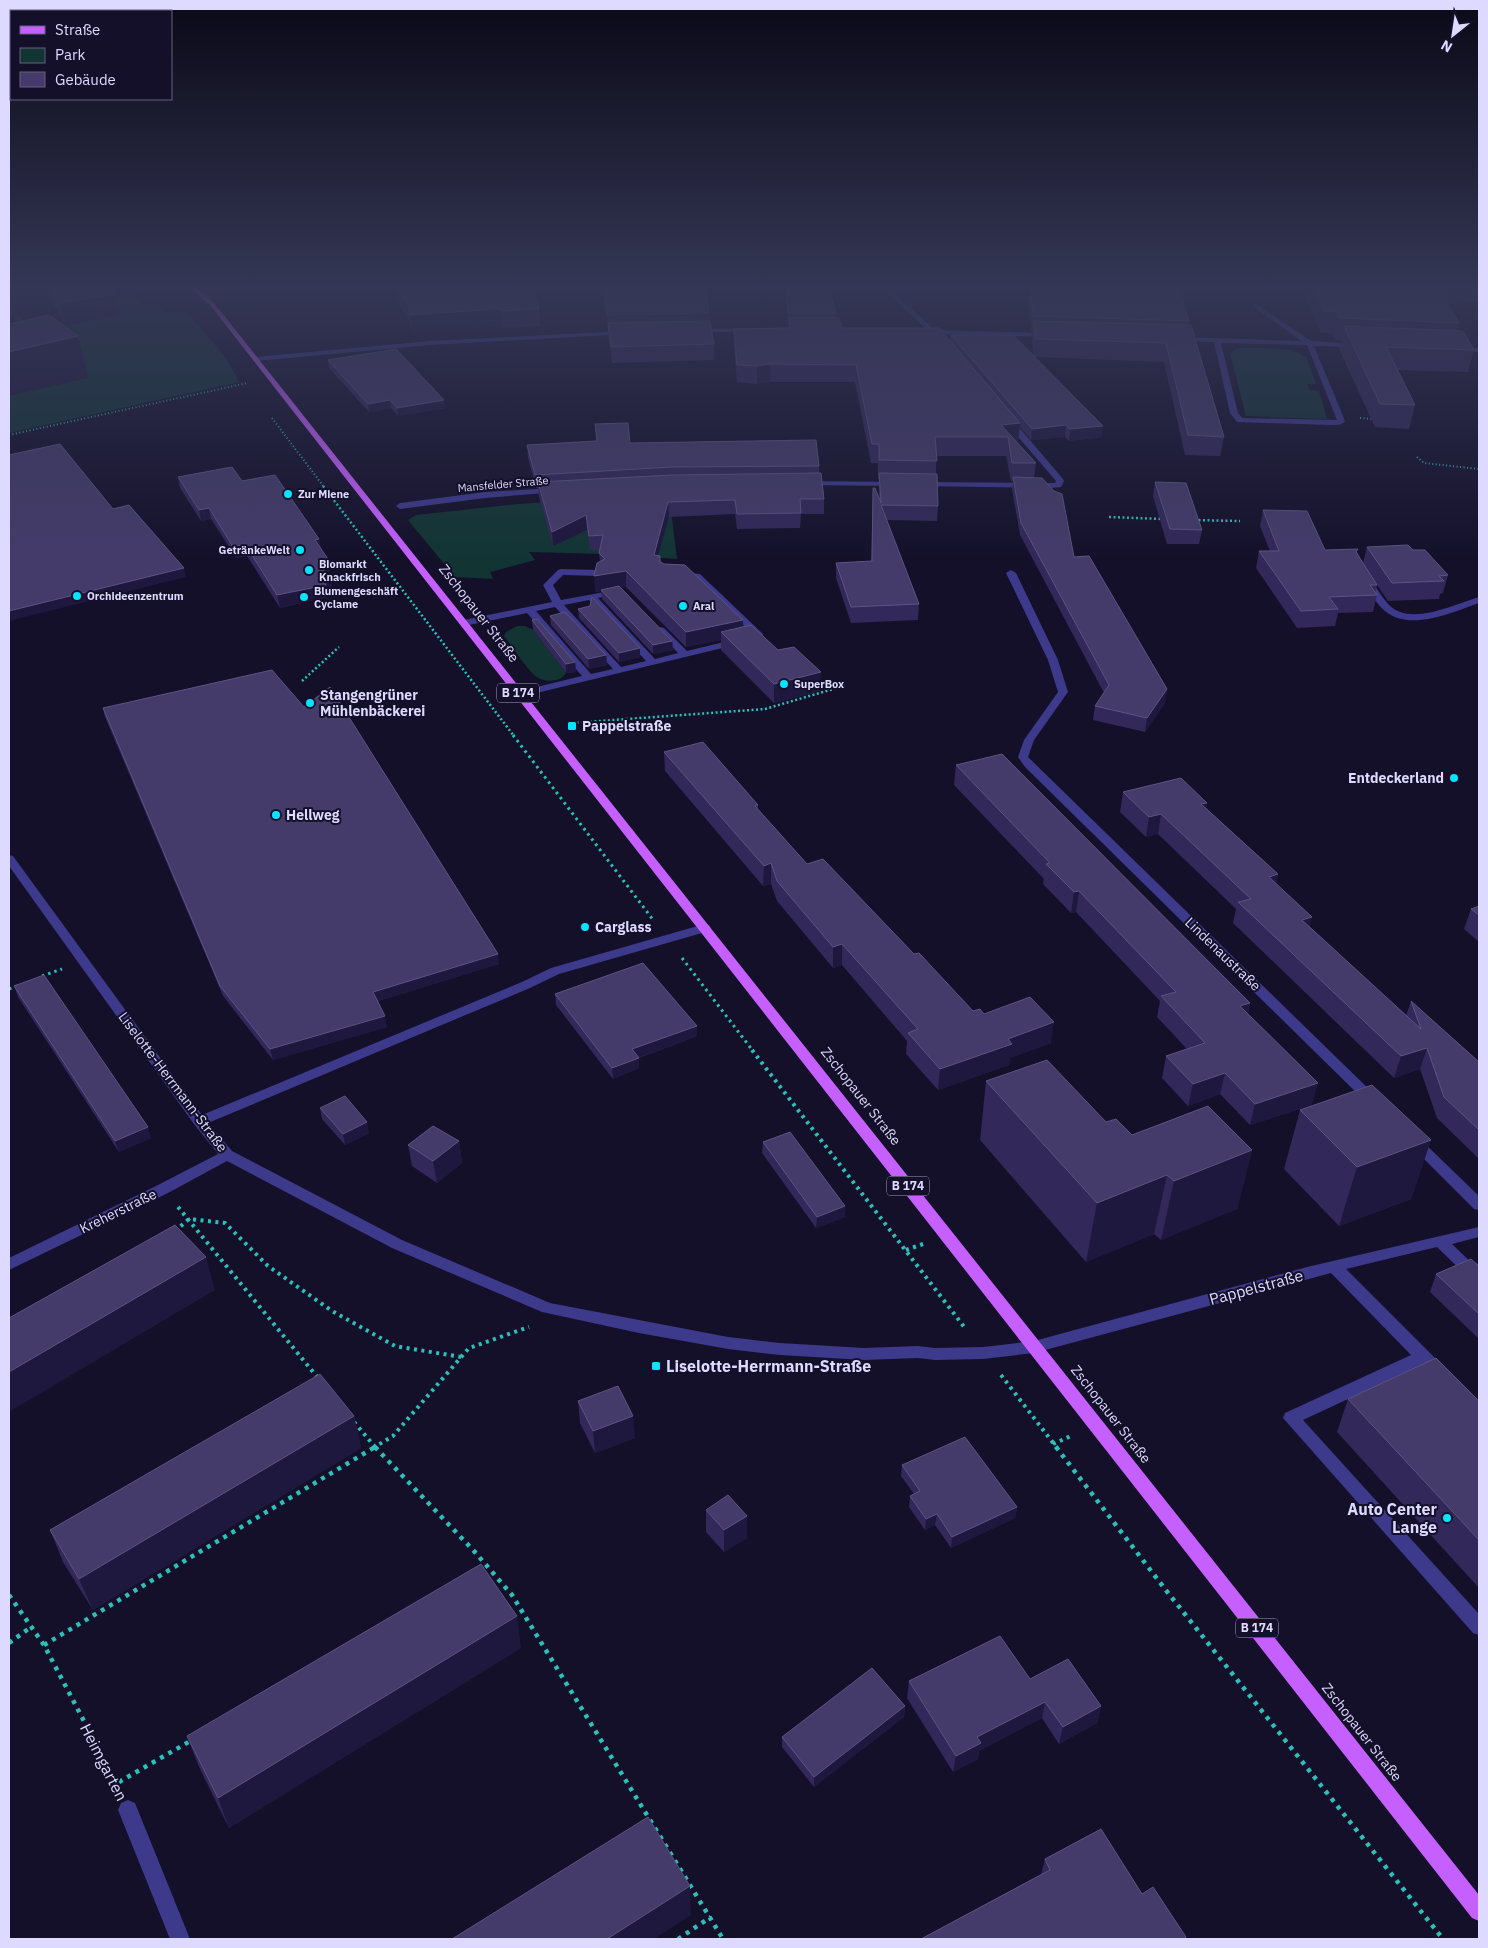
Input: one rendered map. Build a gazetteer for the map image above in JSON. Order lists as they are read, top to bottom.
{
  "streets": {
    "main road": ["Zschopauer Straße", "B 174"],
    "street": [
      "Mansfelder Straße",
      "Lindenaustraße",
      "Liselotte-Herrmann-Straße",
      "Kreherstraße",
      "Pappelstraße",
      "Heimgarten"
    ]
  },
  "crossings": [
    ["Zschopauer Straße", "Liselotte-Herrmann-Straße"],
    ["Zschopauer Straße", "Pappelstraße"],
    ["Liselotte-Herrmann-Straße", "Kreherstraße"],
    ["Liselotte-Herrmann-Straße", "Pappelstraße"]
  ],
  "places": {
    "other": [
      "Zur Miene",
      "GetränkeWelt",
      "Biomarkt Knackfrisch",
      "Orchideenzentrum",
      "Blumengeschäft Cyclame",
      "Aral",
      "SuperBox",
      "Stangengrüner Mühlenbäckerei",
      "Entdeckerland",
      "Hellweg",
      "Carglass",
      "Auto Center Lange"
    ],
    "transit": ["Pappelstraße", "Liselotte-Herrmann-Straße"]
  },
  "legend": ["Straße", "Park", "Gebäude"],
  "north": "bottom left"
}
